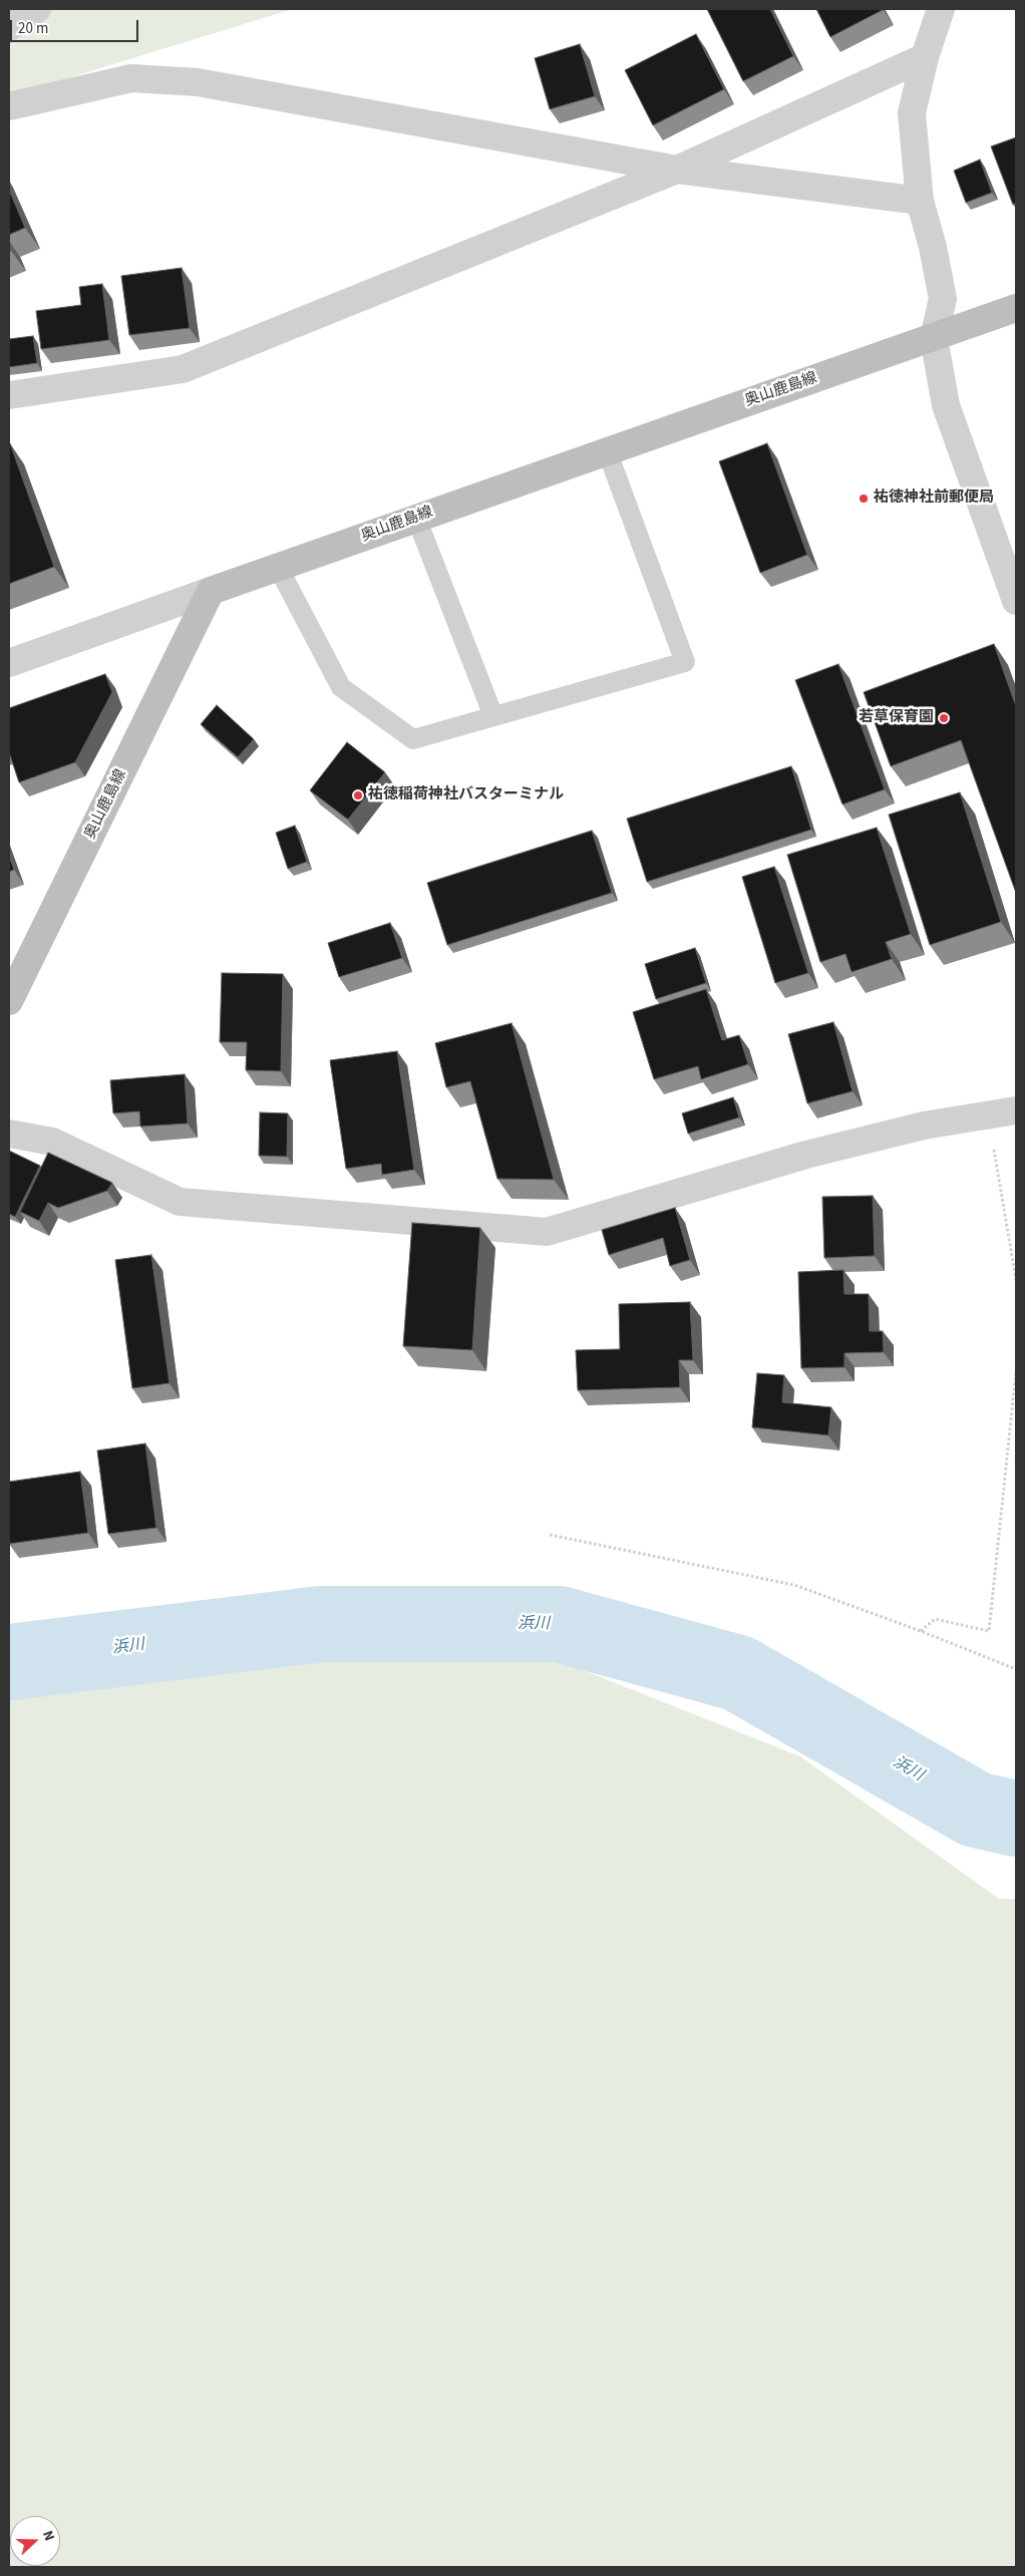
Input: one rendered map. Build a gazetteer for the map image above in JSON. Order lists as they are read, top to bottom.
{
  "streets": {
    "main road": ["奥山鹿島線"]
  },
  "water": ["浜川"],
  "places": ["祐徳神社前郵便局", "若草保育園", "祐徳稲荷神社バスターミナル"],
  "scale_bar": "20 m",
  "north": "right"
}
